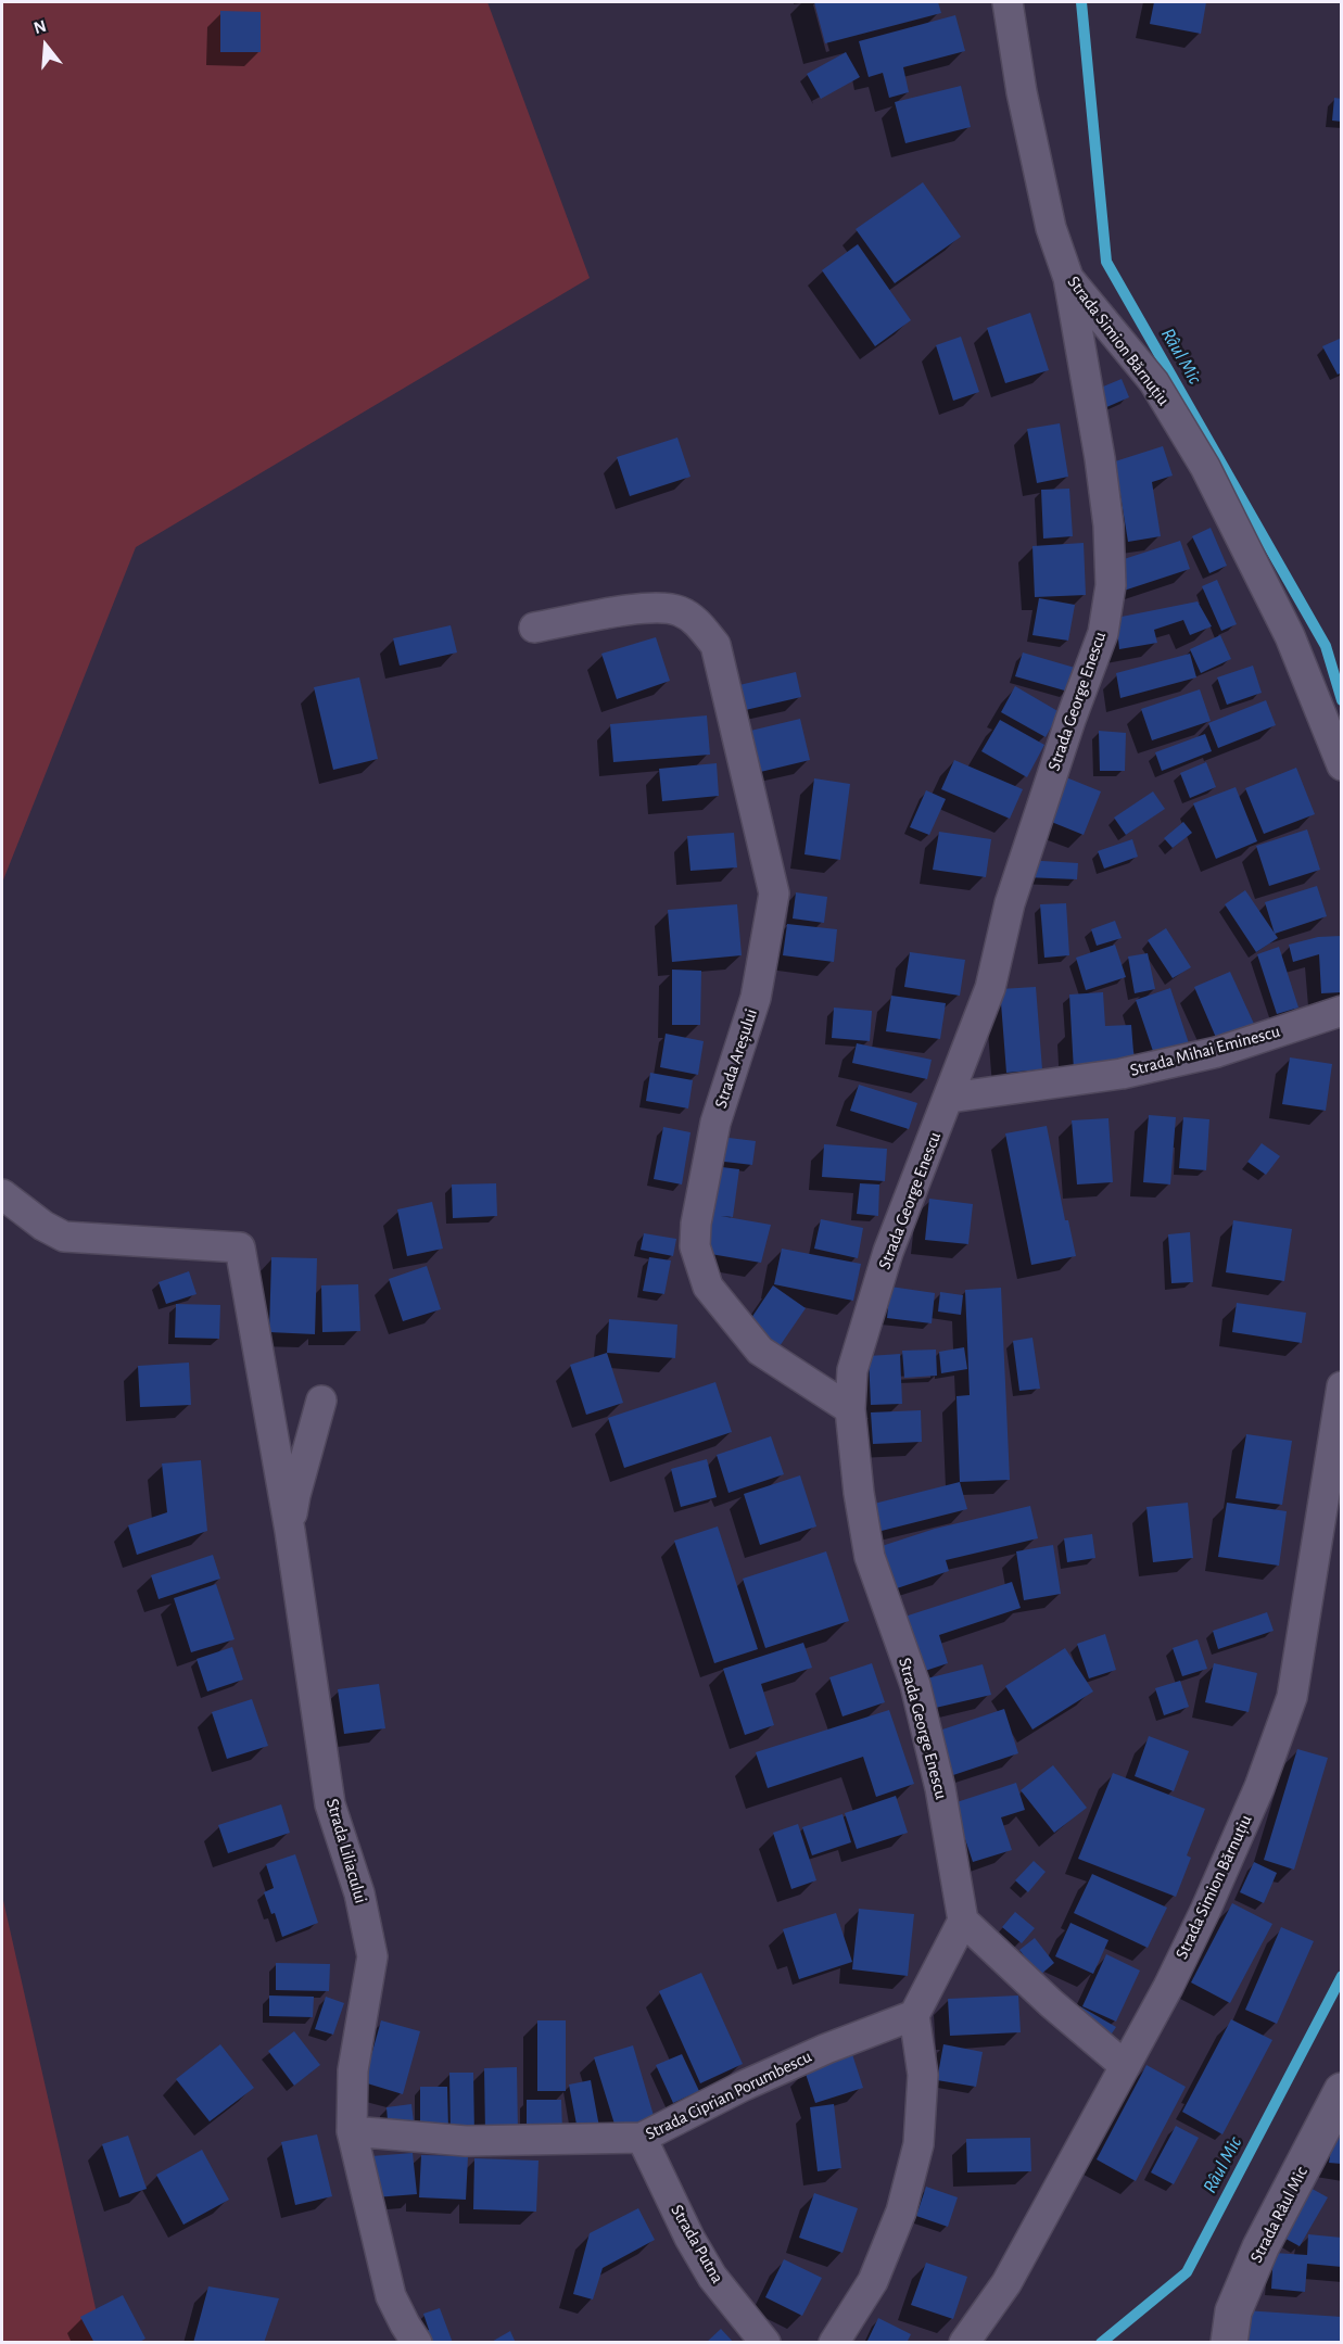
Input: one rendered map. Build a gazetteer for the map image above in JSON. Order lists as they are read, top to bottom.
{
  "streets": {
    "street": [
      "Strada Simion Bărnuțiu",
      "Strada George Enescu",
      "Strada Mihai Eminescu",
      "Strada Areșului",
      "Strada Liliacului",
      "Strada Ciprian Porumbescu",
      "Strada Râul Mic",
      "Strada Putna"
    ]
  },
  "crossings": [
    ["Strada Simion Bărnuțiu", "Strada George Enescu"],
    ["Strada George Enescu", "Strada Mihai Eminescu"],
    ["Strada George Enescu", "Strada Areșului"],
    ["Strada Liliacului", "Strada Ciprian Porumbescu"],
    ["Strada Ciprian Porumbescu", "Strada Putna"]
  ],
  "water": ["Râul Mic"],
  "north": "top"
}
